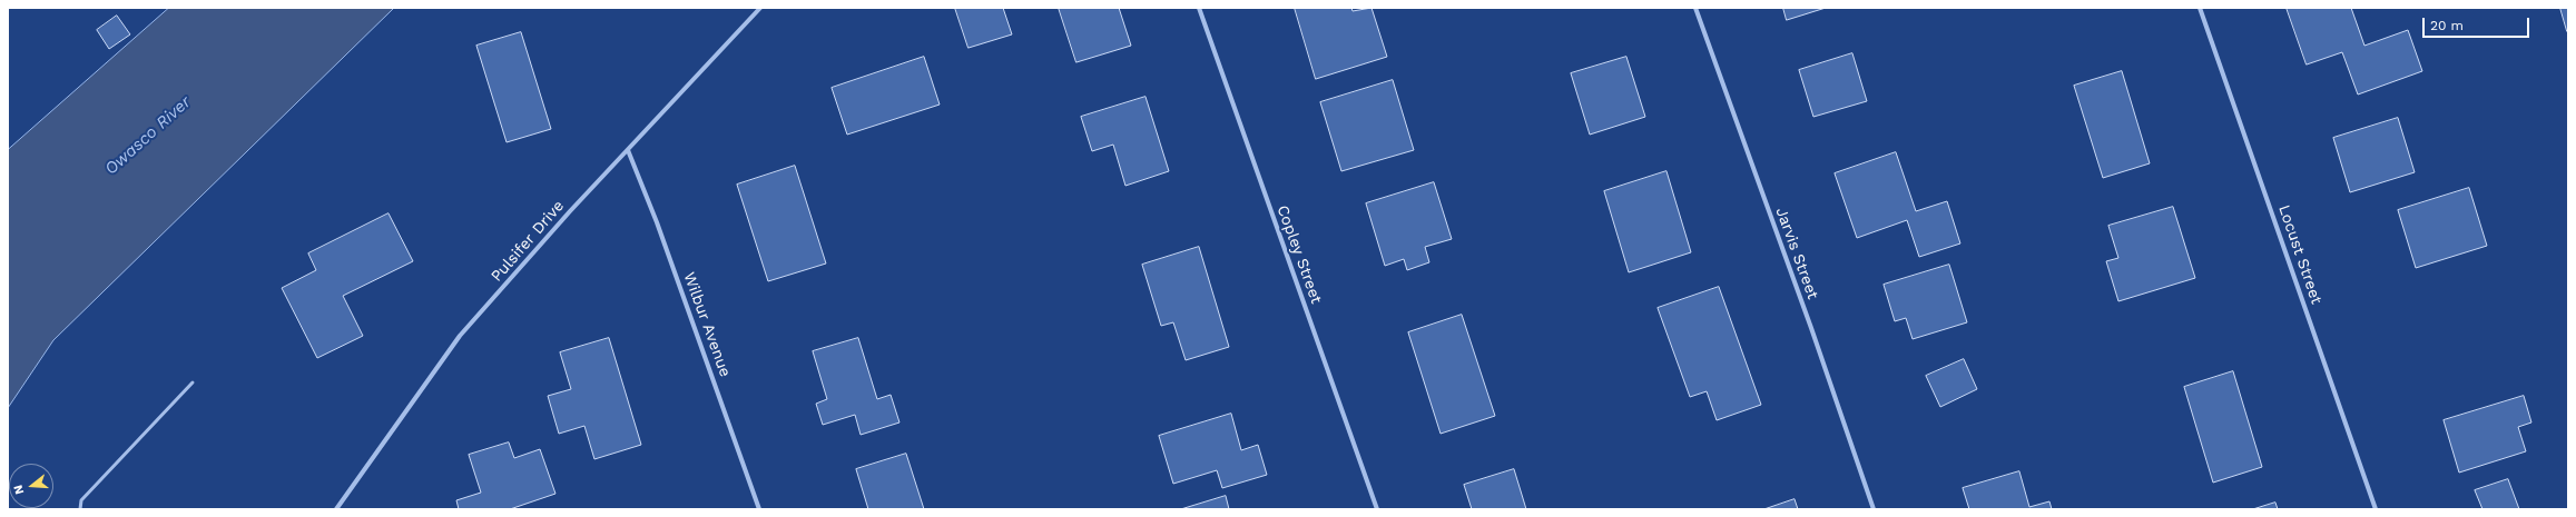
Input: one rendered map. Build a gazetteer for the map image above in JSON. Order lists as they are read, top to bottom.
{
  "streets": {
    "street": [
      "Pulsifer Drive",
      "Jarvis Street",
      "Copley Street",
      "Locust Street",
      "Wilbur Avenue"
    ]
  },
  "crossings": [
    ["Pulsifer Drive", "Wilbur Avenue"]
  ],
  "water": ["Owasco River"],
  "scale_bar": "20 m",
  "north": "left"
}
